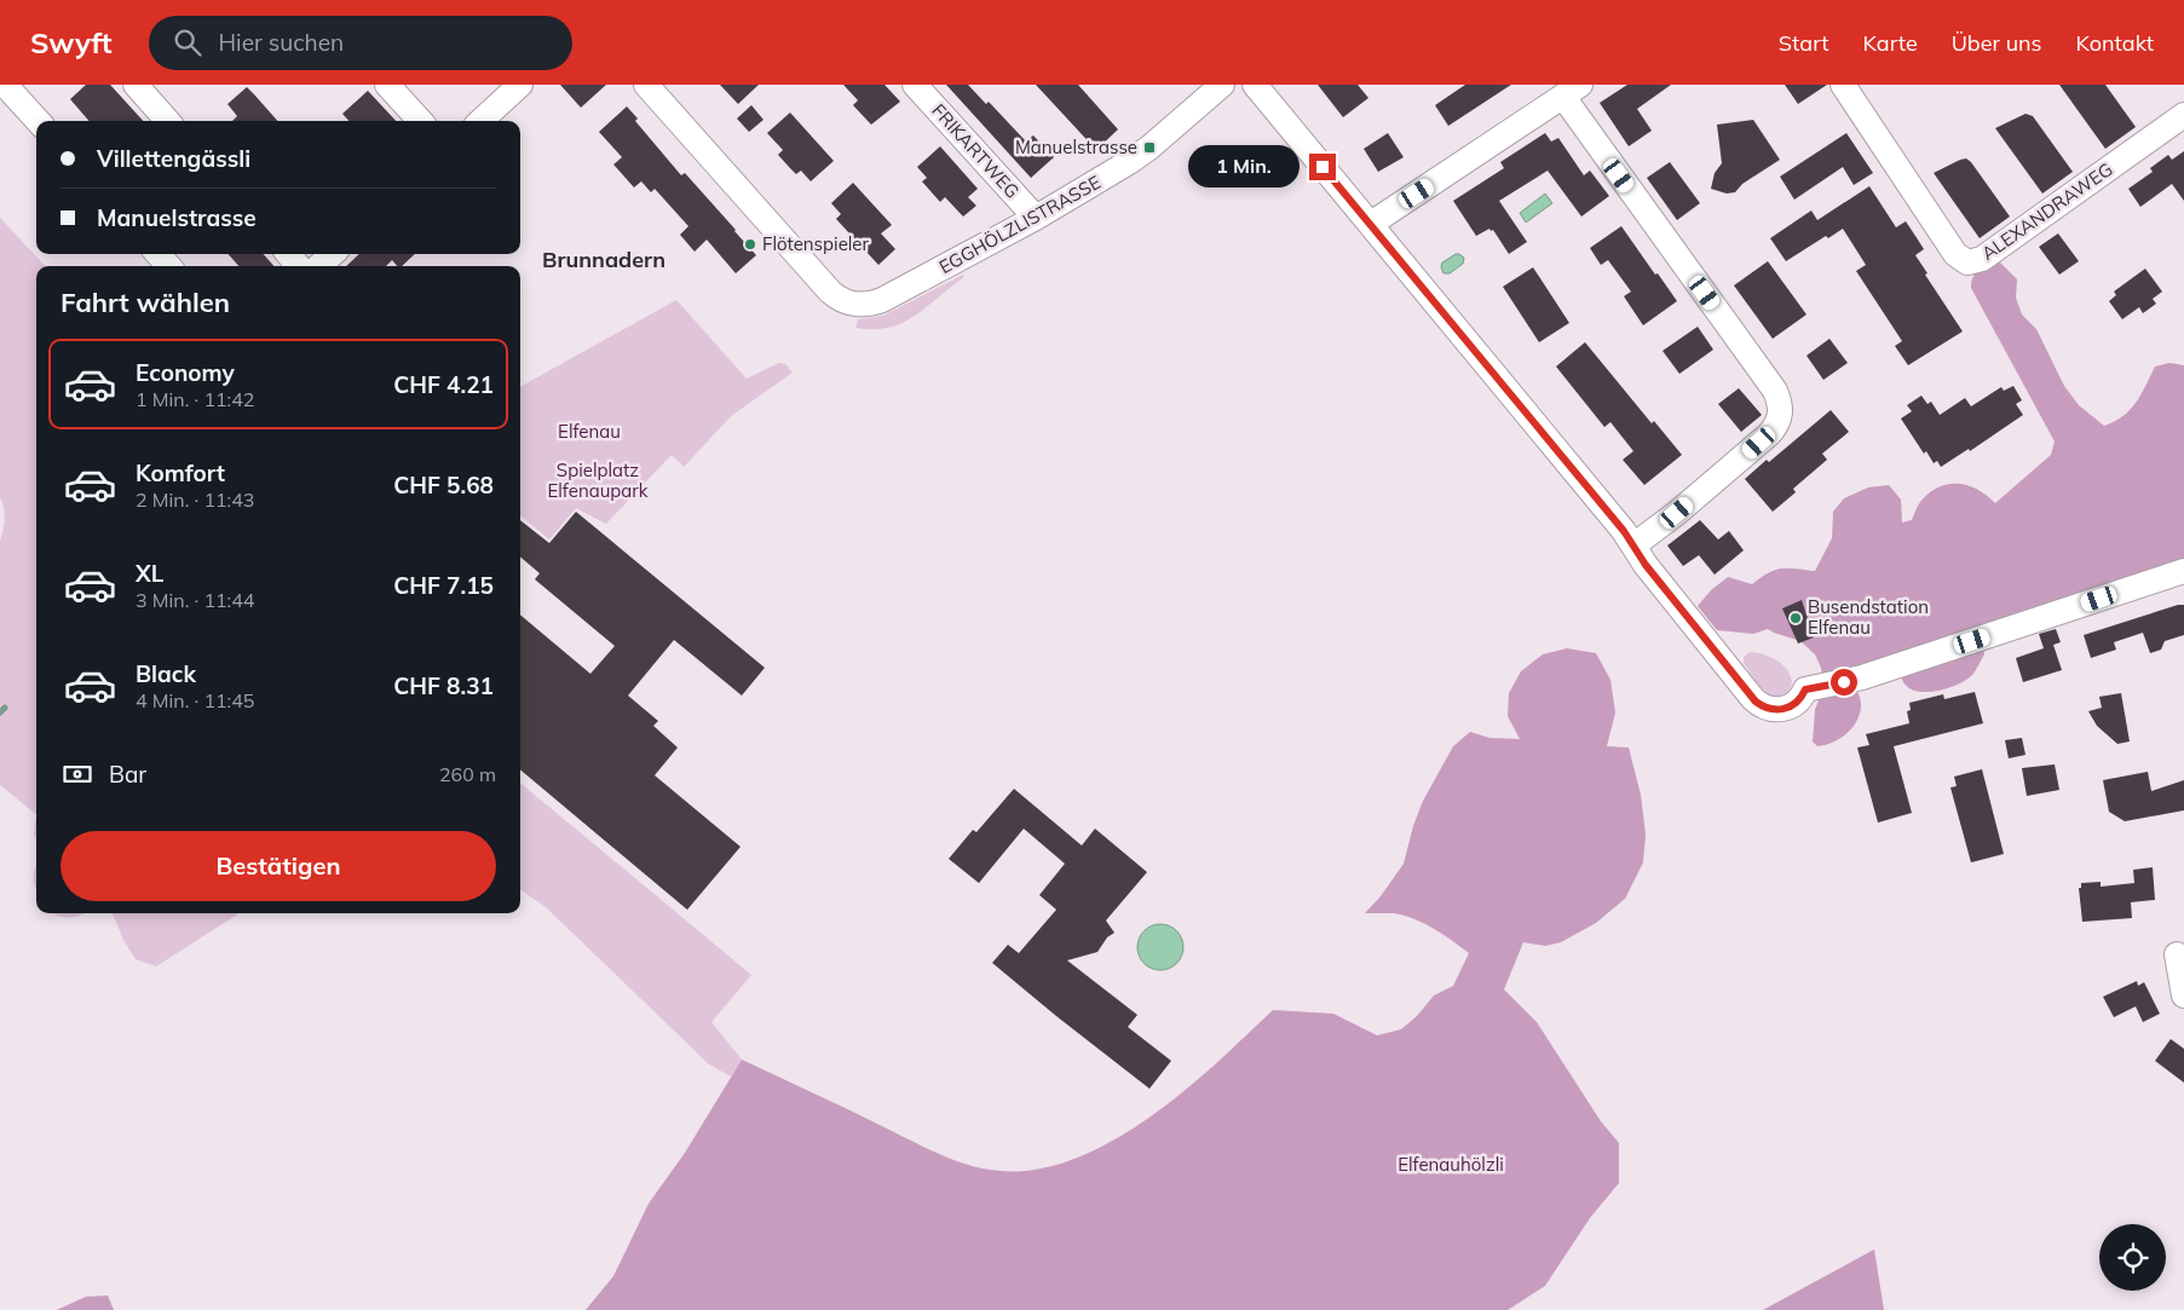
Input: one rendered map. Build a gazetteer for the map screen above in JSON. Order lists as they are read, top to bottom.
{
  "streets": {
    "street": ["FRIKARTWEG", "ALEXANDRAWEG", "EGGHÖLZLISTRASSE"]
  },
  "crossings": [
    ["FRIKARTWEG", "EGGHÖLZLISTRASSE"]
  ],
  "districts": ["Brunnadern"],
  "parks": ["Elfenau", "Spielplatz Elfenaupark", "Elfenauhölzli"],
  "places": {
    "transit": ["Manuelstrasse"],
    "other": ["Flötenspieler", "Busendstation Elfenau"]
  },
  "page": {
    "header": "Swyft",
    "search": "Hier suchen",
    "nav": [
      "Start",
      "Karte",
      "Über uns",
      "Kontakt"
    ],
    "banner": ["Villettengässli", "Manuelstrasse"],
    "bubble": "1 Min.",
    "heading": "Fahrt wählen",
    "list": [
      {
        "name": "Economy",
        "note": "1 Min. · 11:42",
        "value": "CHF 4.21"
      },
      {
        "name": "Komfort",
        "note": "2 Min. · 11:43",
        "value": "CHF 5.68"
      },
      {
        "name": "XL",
        "note": "3 Min. · 11:44",
        "value": "CHF 7.15"
      },
      {
        "name": "Black",
        "note": "4 Min. · 11:45",
        "value": "CHF 8.31"
      }
    ],
    "pay": ["Bar", "260 m"],
    "buttons": "Bestätigen"
  }
}
